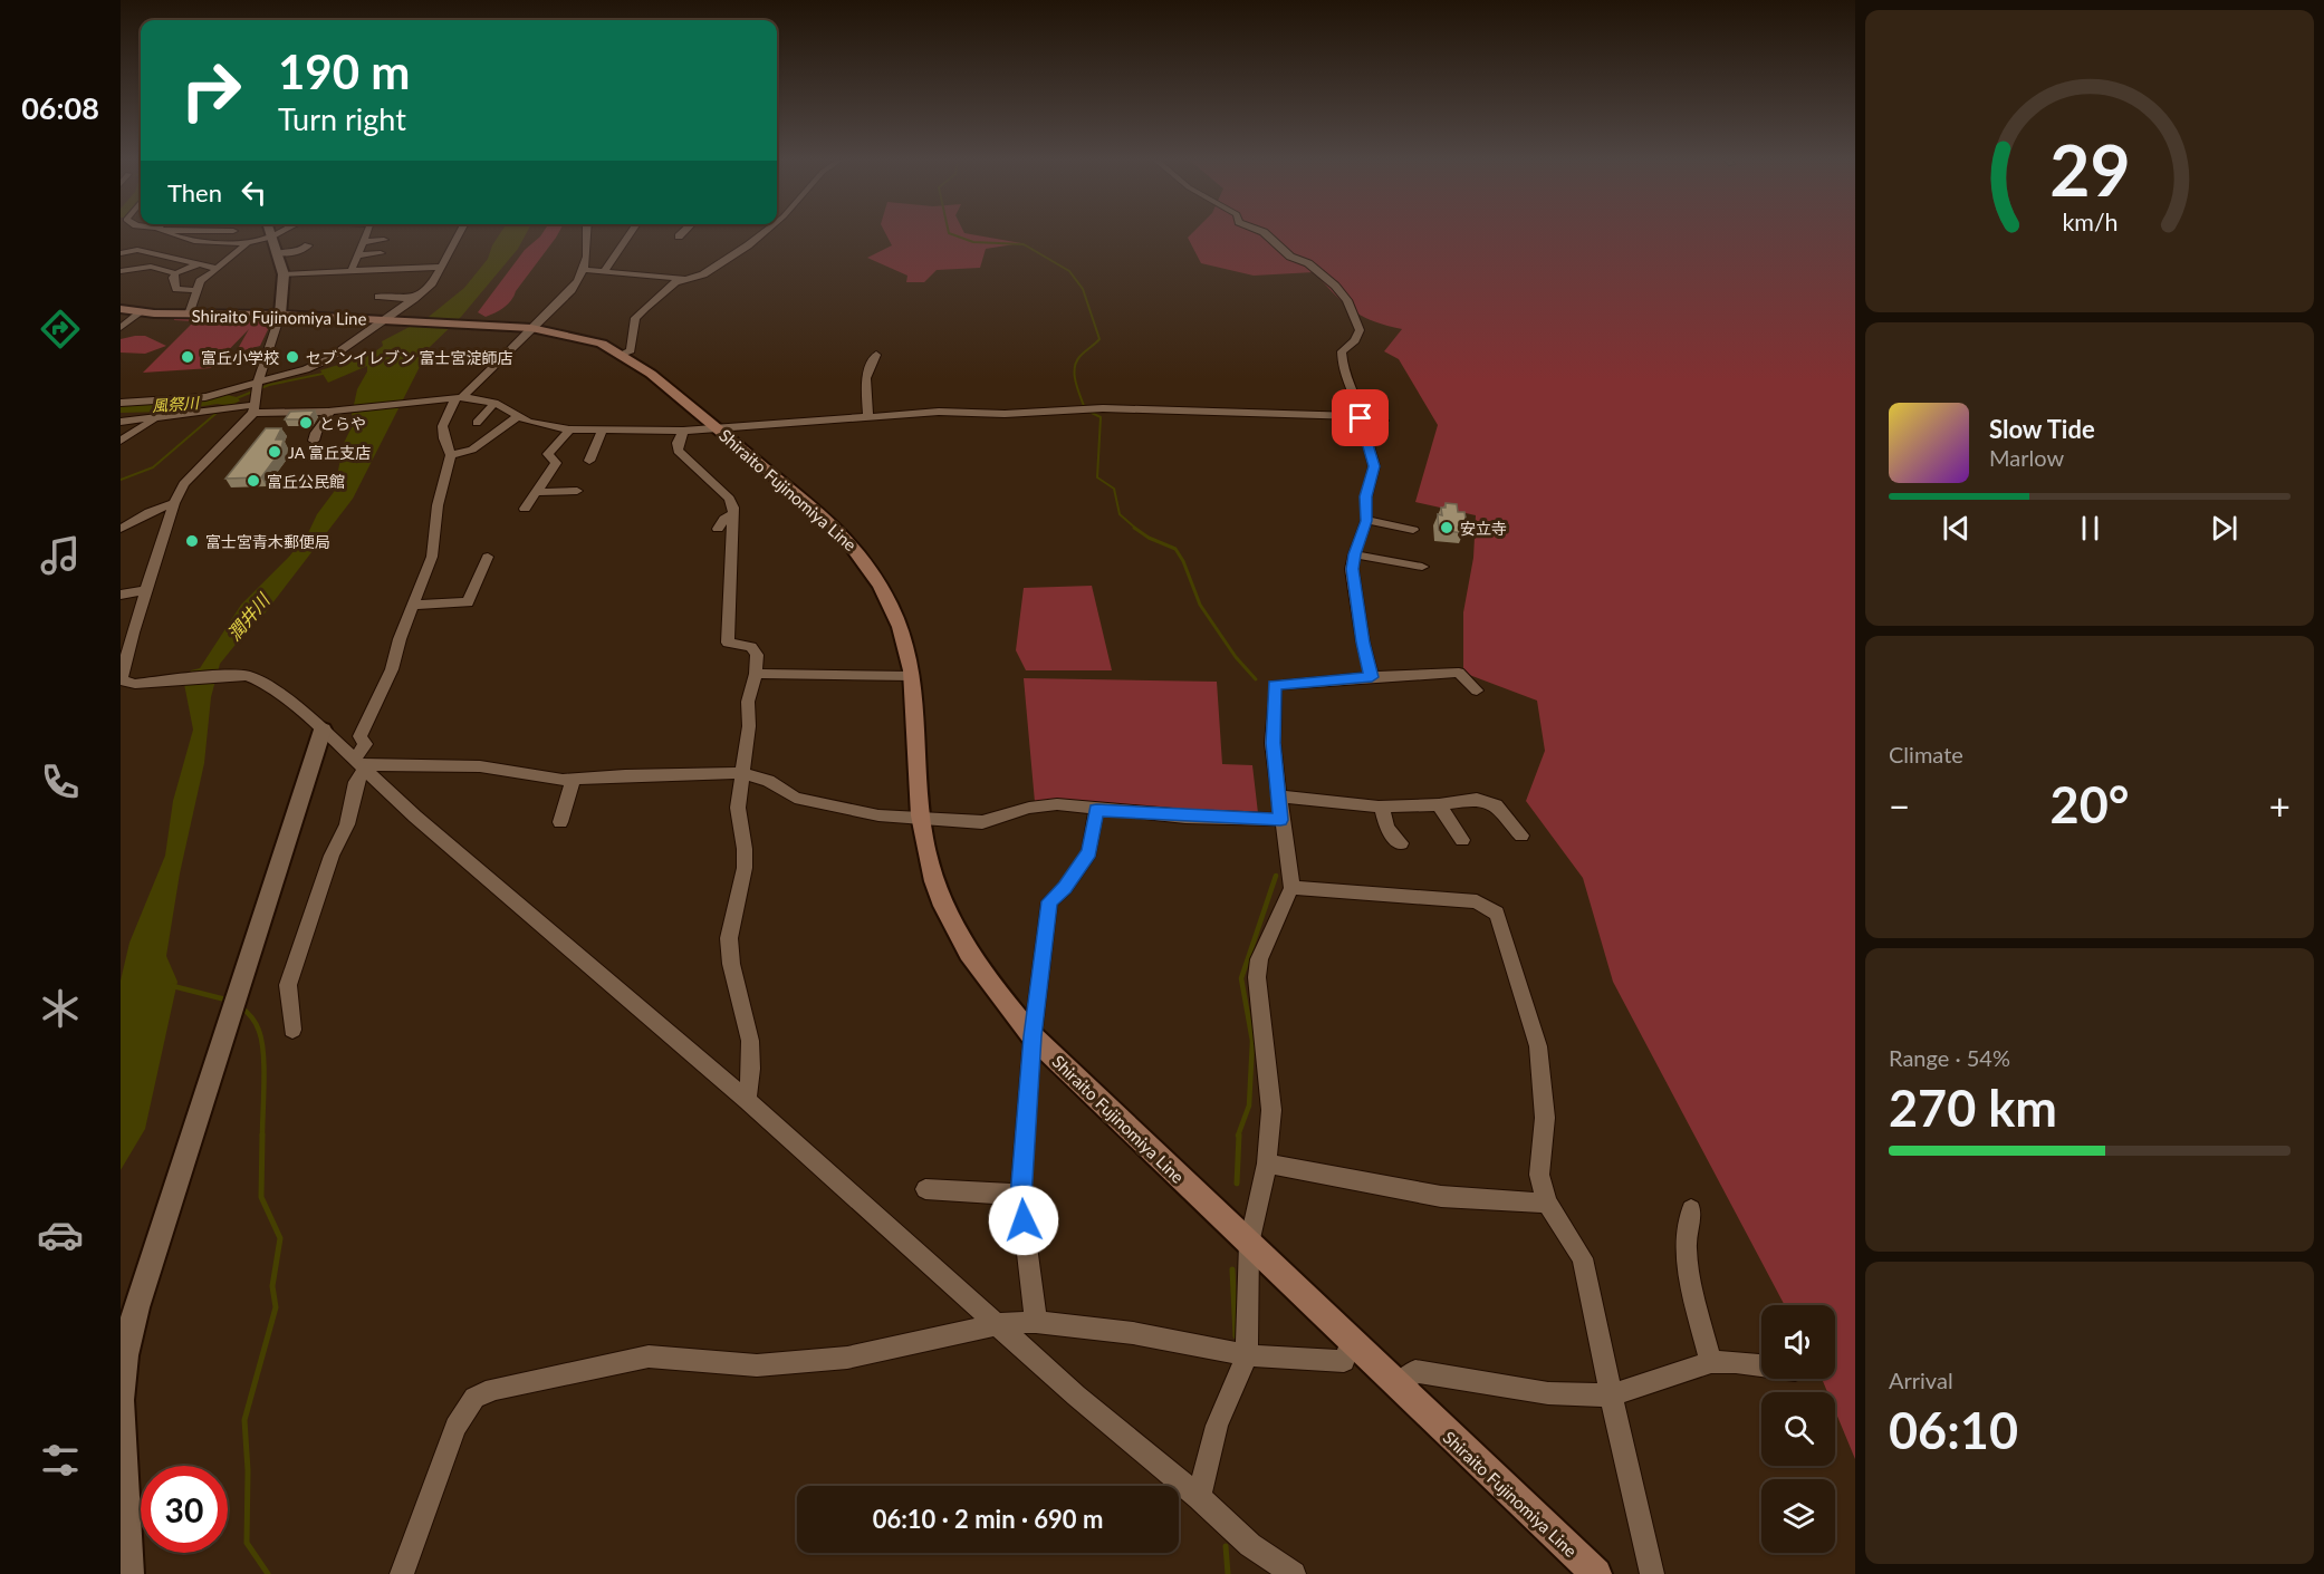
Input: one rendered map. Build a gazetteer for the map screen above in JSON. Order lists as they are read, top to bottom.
{
  "streets": {
    "main road": ["Shiraito Fujinomiya Line"]
  },
  "water": ["風祭川", "潤井川"],
  "places": [
    "富丘小学校",
    "セブンイレブン 富士宮淀師店",
    "とらや",
    "JA 富丘支店",
    "富丘公民館",
    "安立寺",
    "富士宮青木郵便局"
  ],
  "page": {
    "tabs": "06:08",
    "turn": ["190 m", "Turn right"],
    "then": "Then",
    "song": ["Slow Tide", "Marlow"],
    "tile": [
      "Climate",
      ["Range · 54%", "270 km"],
      ["Arrival", "06:10"]
    ],
    "heat": ["−", "20°", "+"],
    "limit": "30",
    "trip": "06:10 · 2 min · 690 m",
    "gauge": ["29", "km/h"]
  }
}
